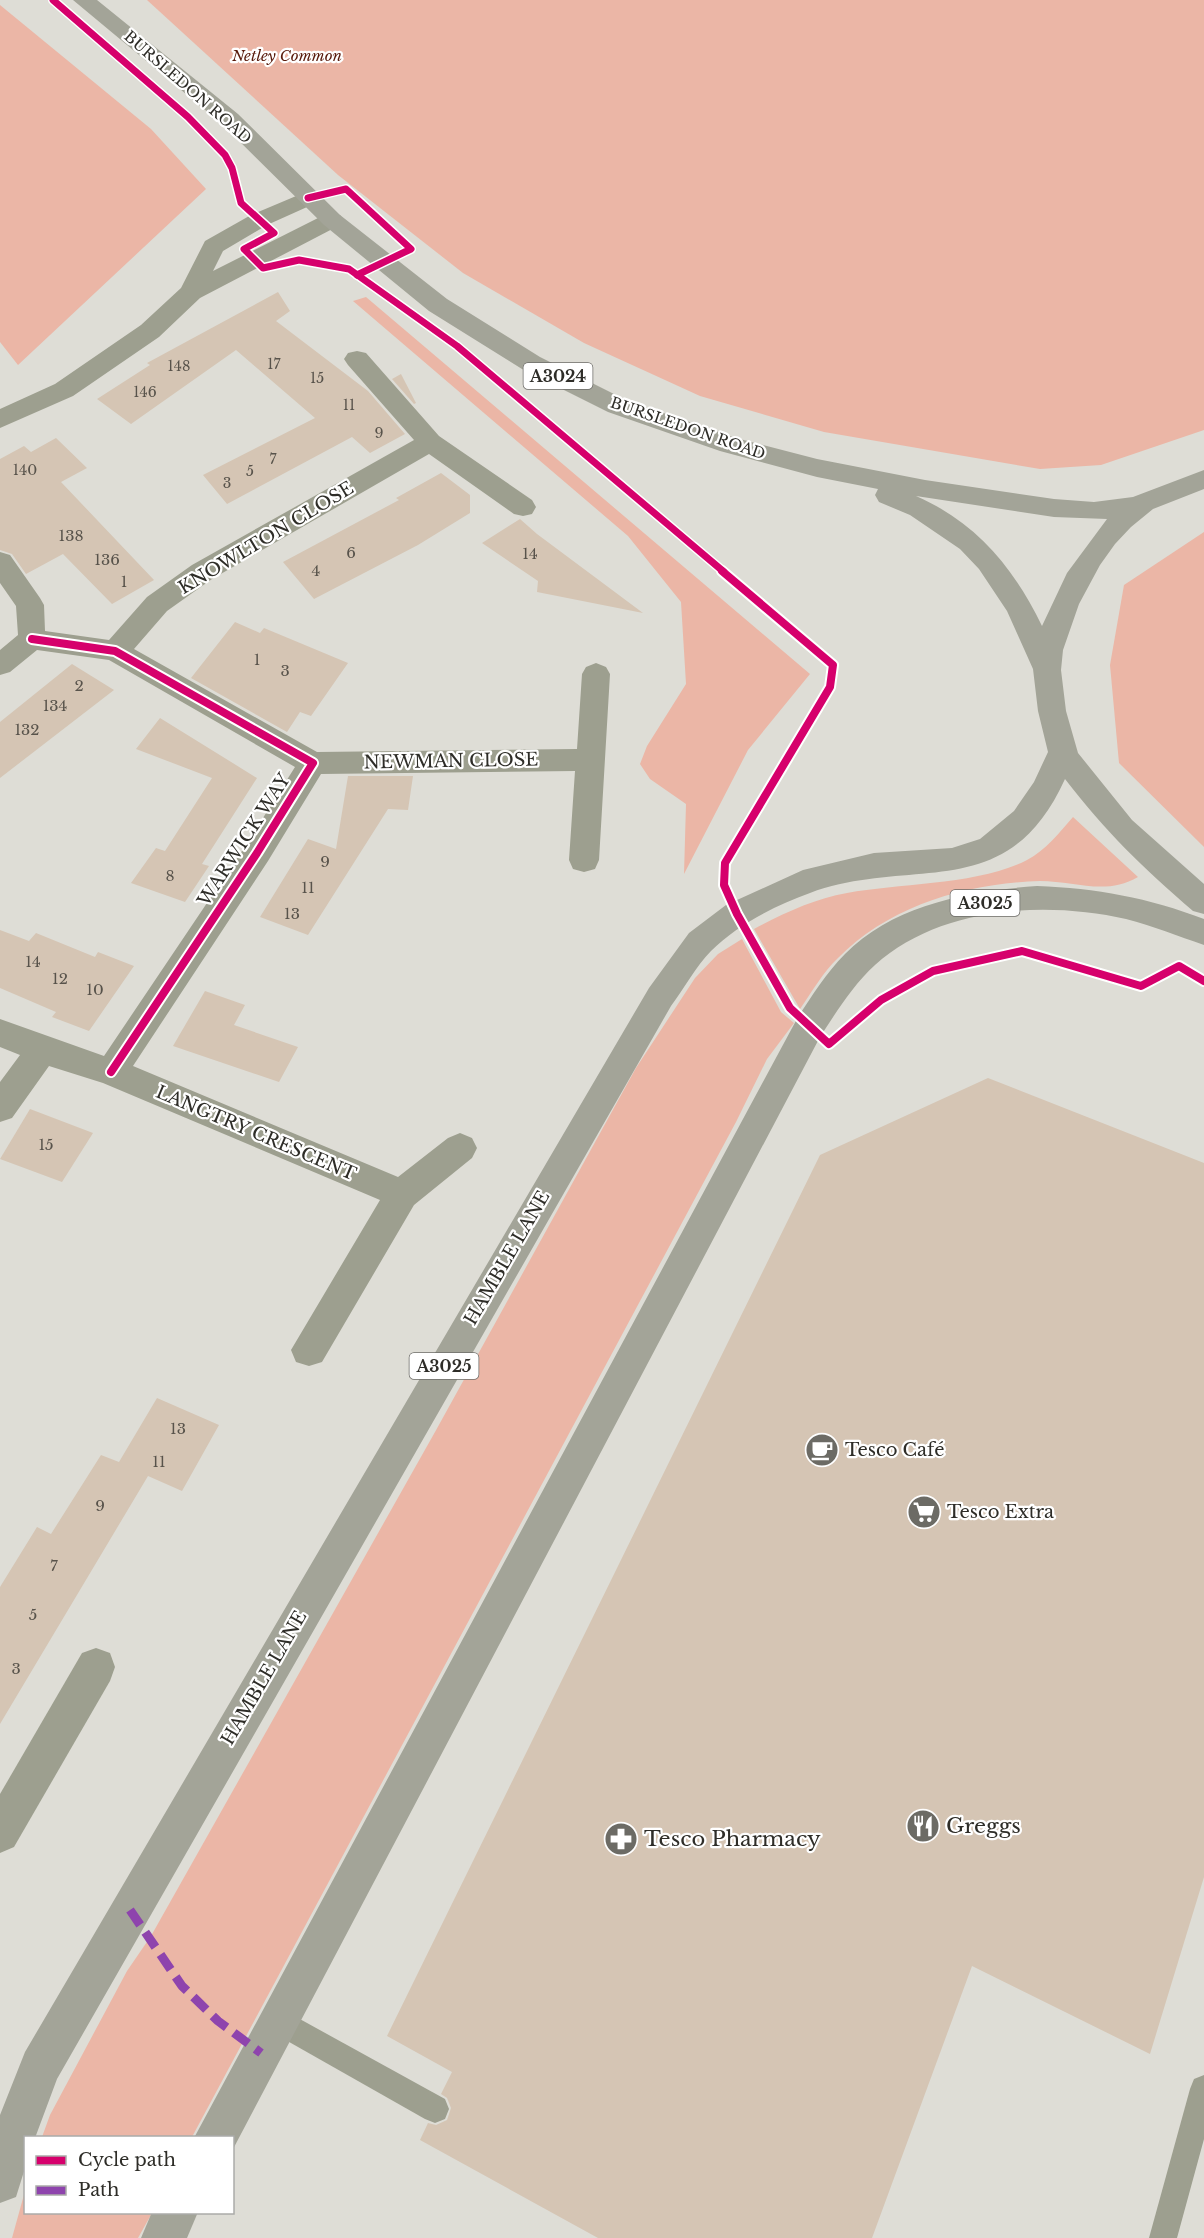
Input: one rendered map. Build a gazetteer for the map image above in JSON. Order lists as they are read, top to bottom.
{
  "streets": {
    "main road": [
      "BURSLEDON ROAD",
      "A3024",
      "A3025",
      "HAMBLE LANE"
    ],
    "street": [
      "KNOWLTON CLOSE",
      "NEWMAN CLOSE",
      "WARWICK WAY",
      "LANGTRY CRESCENT"
    ]
  },
  "crossings": [
    ["KNOWLTON CLOSE", "WARWICK WAY"],
    ["NEWMAN CLOSE", "WARWICK WAY"],
    ["WARWICK WAY", "LANGTRY CRESCENT"]
  ],
  "parks": ["Netley Common"],
  "places": {
    "cafe": ["Tesco Café"],
    "supermarket": ["Tesco Extra"],
    "restaurant": ["Greggs"],
    "pharmacy": ["Tesco Pharmacy"]
  },
  "house_numbers": [
    "17",
    "148",
    "15",
    "146",
    "11",
    "9",
    "7",
    "140",
    "5",
    "3",
    "138",
    "6",
    "14",
    "136",
    "4",
    "1",
    "1",
    "3",
    "2",
    "134",
    "132",
    "9",
    "8",
    "11",
    "13",
    "14",
    "12",
    "10",
    "15",
    "13",
    "11",
    "9",
    "7",
    "5",
    "3"
  ],
  "legend": ["Cycle path", "Path"]
}
